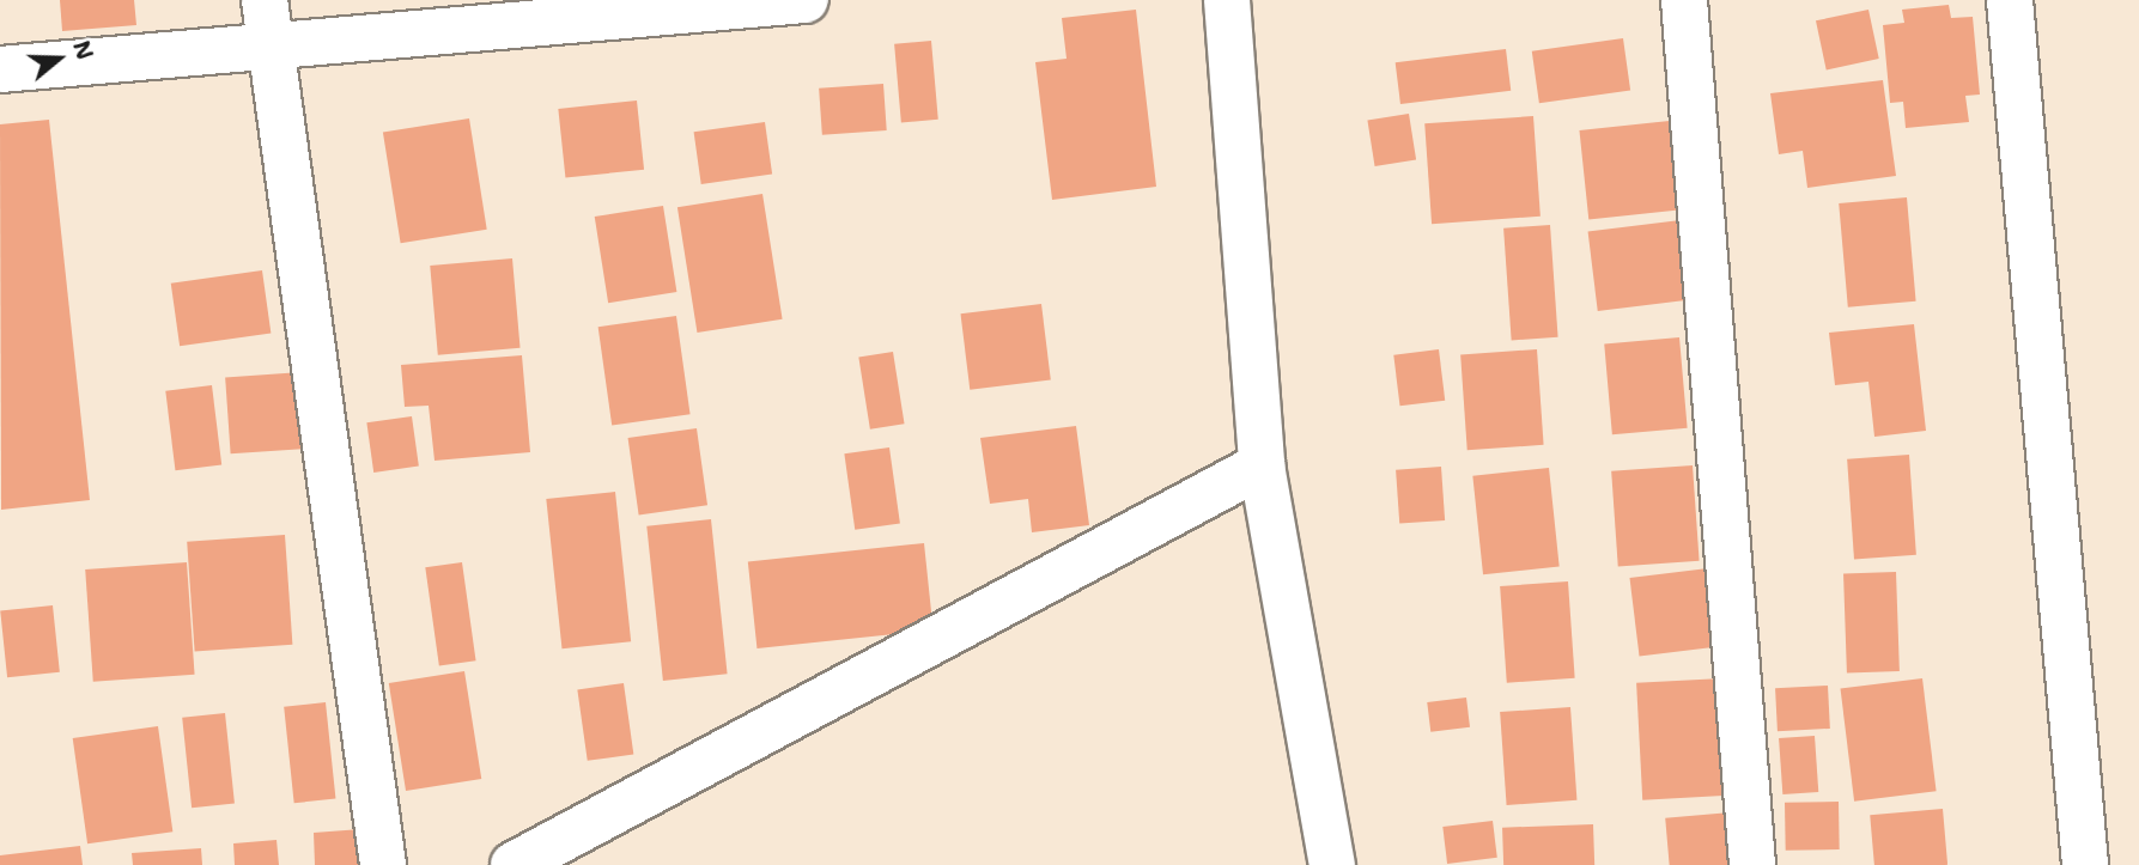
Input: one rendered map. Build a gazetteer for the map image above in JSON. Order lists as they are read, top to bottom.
{
  "north": "right"
}
